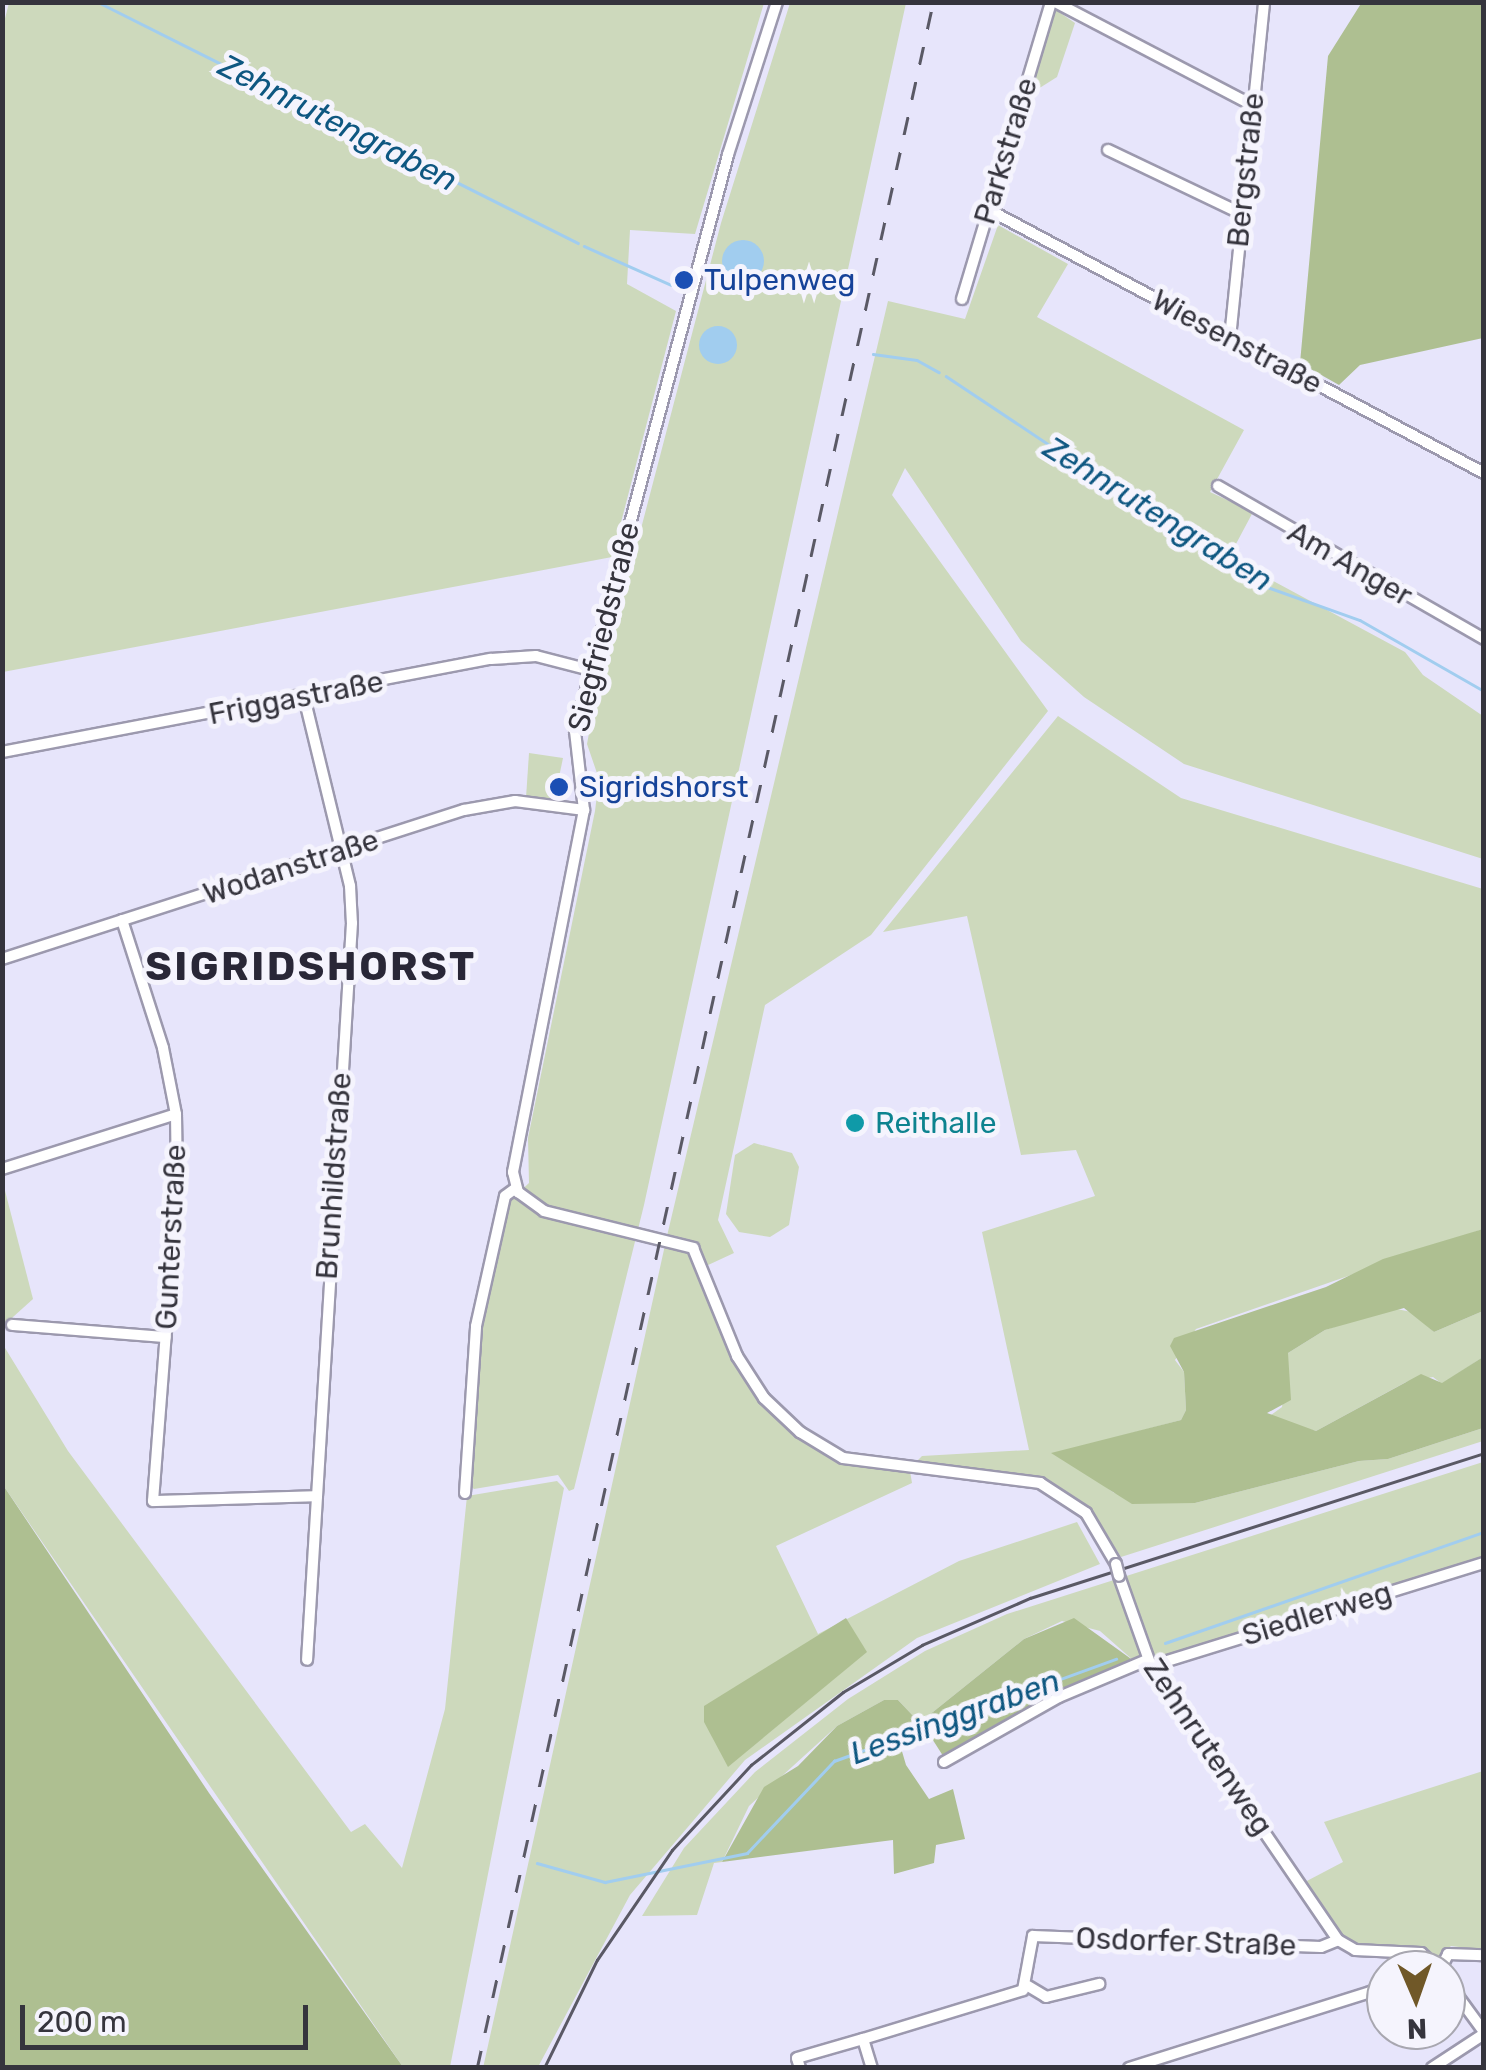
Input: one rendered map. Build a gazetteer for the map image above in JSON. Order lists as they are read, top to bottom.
{
  "streets": {
    "street": [
      "Parkstraße",
      "Bergstraße",
      "Wiesenstraße",
      "Am Anger",
      "Siegfriedstraße",
      "Friggastraße",
      "Wodanstraße",
      "Brunhildstraße",
      "Gunterstraße",
      "Siedlerweg",
      "Zehnrutenweg",
      "Osdorfer Straße"
    ]
  },
  "crossings": [
    ["Parkstraße", "Wiesenstraße"],
    ["Bergstraße", "Wiesenstraße"],
    ["Siegfriedstraße", "Friggastraße"],
    ["Siegfriedstraße", "Wodanstraße"],
    ["Siegfriedstraße", "Zehnrutenweg"],
    ["Friggastraße", "Brunhildstraße"],
    ["Wodanstraße", "Brunhildstraße"],
    ["Wodanstraße", "Gunterstraße"],
    ["Brunhildstraße", "Gunterstraße"],
    ["Siedlerweg", "Zehnrutenweg"],
    ["Zehnrutenweg", "Osdorfer Straße"]
  ],
  "districts": ["SIGRIDSHORST"],
  "water": ["Zehnrutengraben", "Lessinggraben"],
  "places": ["Tulpenweg", "Sigridshorst", "Reithalle"],
  "scale_bar": "200 m",
  "north": "bottom"
}
